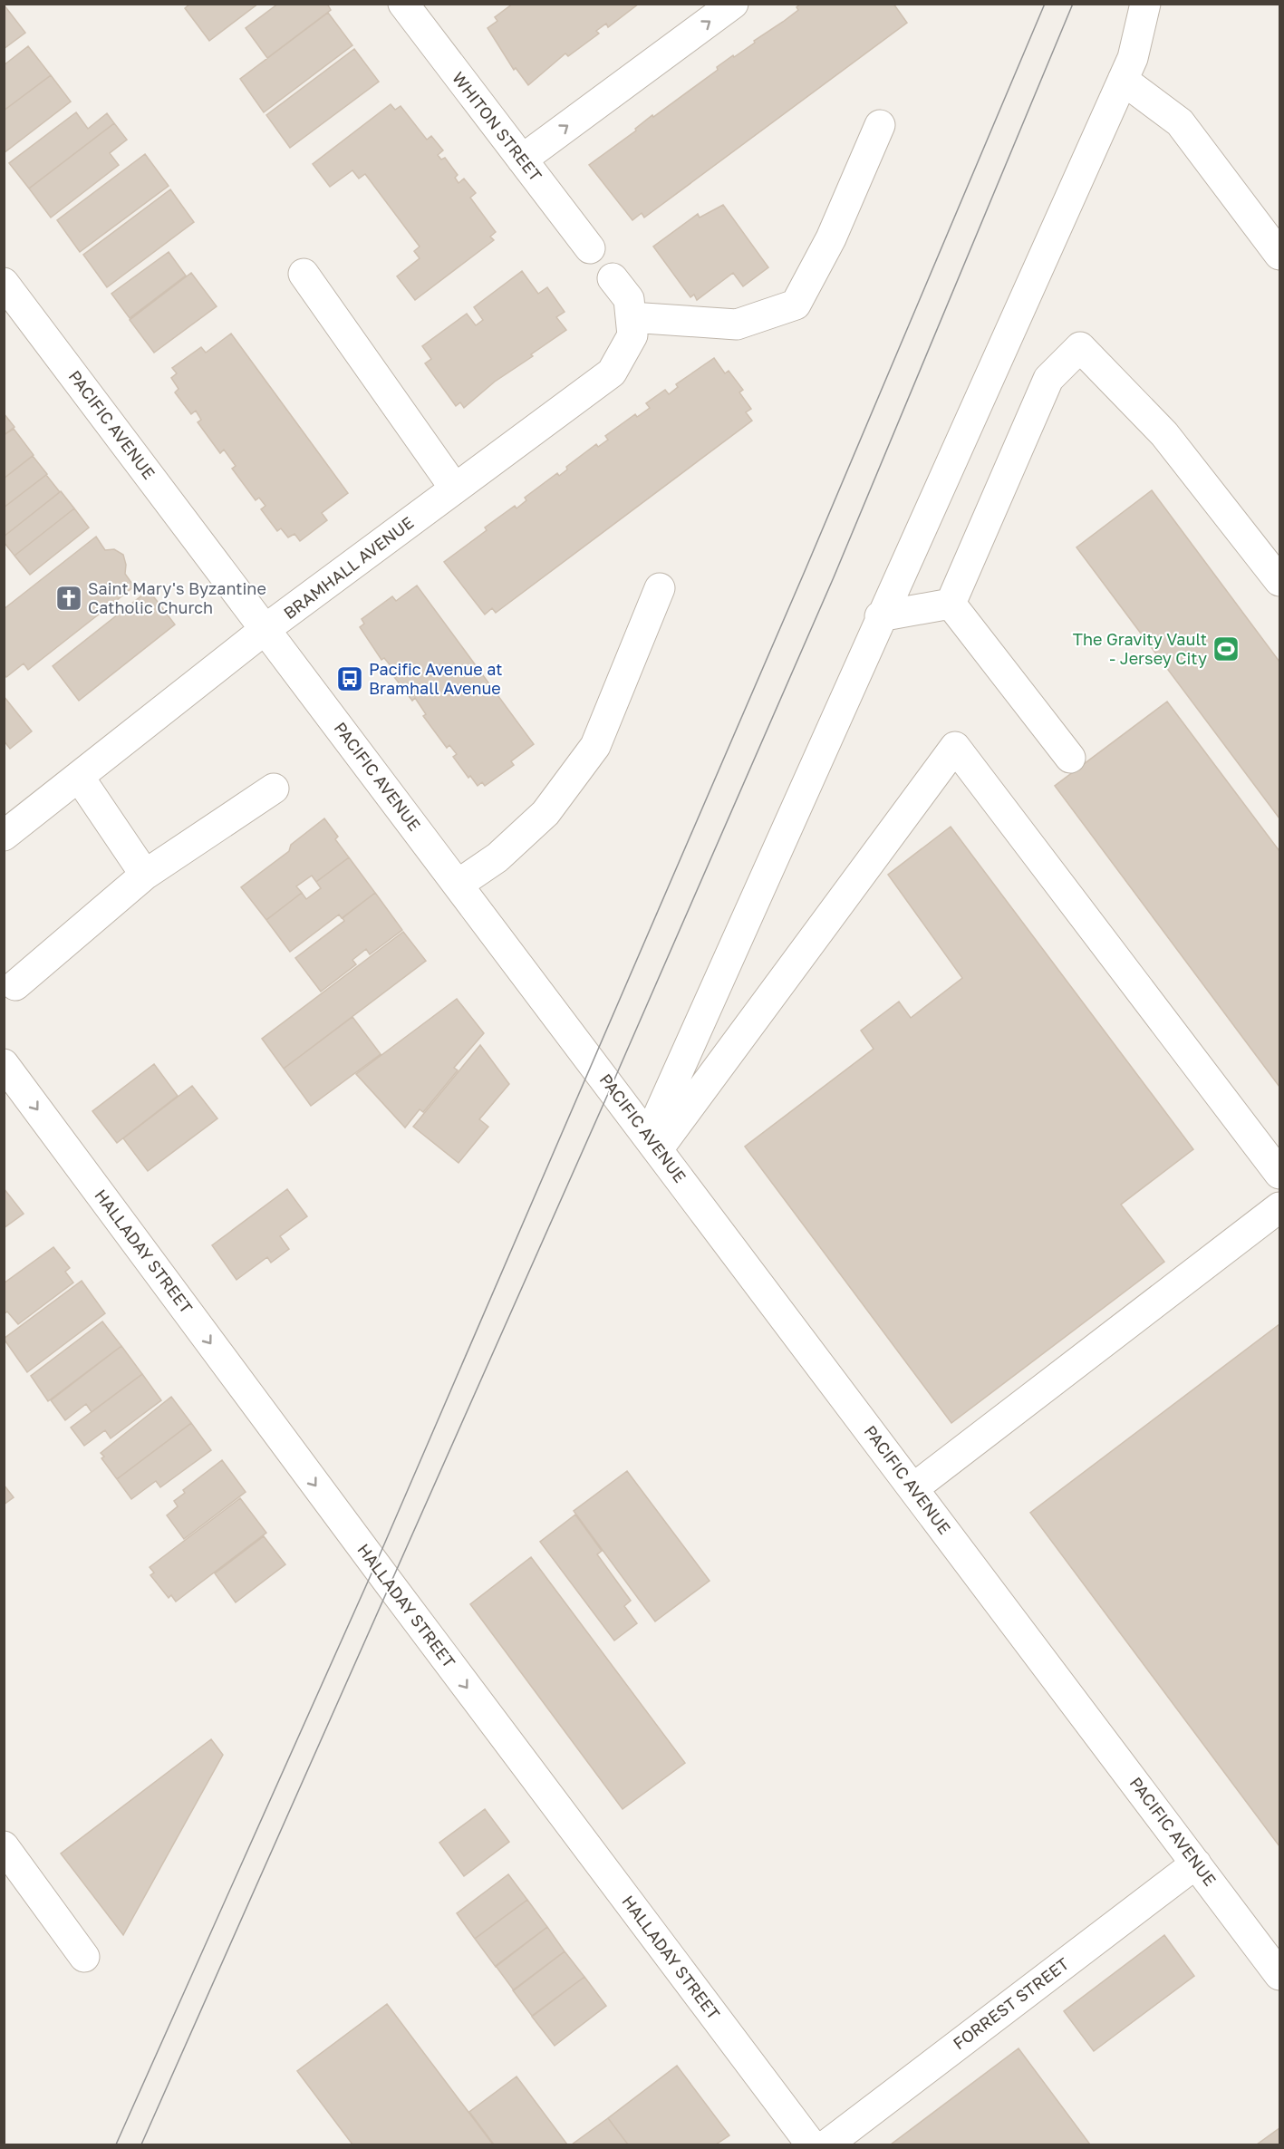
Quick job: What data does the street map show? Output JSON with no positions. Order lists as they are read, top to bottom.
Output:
{
  "streets": {
    "street": [
      "WHITON STREET",
      "PACIFIC AVENUE",
      "BRAMHALL AVENUE",
      "HALLADAY STREET",
      "FORREST STREET"
    ]
  },
  "crossings": [
    ["PACIFIC AVENUE", "BRAMHALL AVENUE"],
    ["PACIFIC AVENUE", "FORREST STREET"]
  ],
  "one_way": ["HALLADAY STREET"],
  "places": {
    "church": ["Saint Mary's Byzantine Catholic Church"],
    "sports": ["The Gravity Vault - Jersey City"],
    "bus stop": ["Pacific Avenue at Bramhall Avenue"]
  }
}
